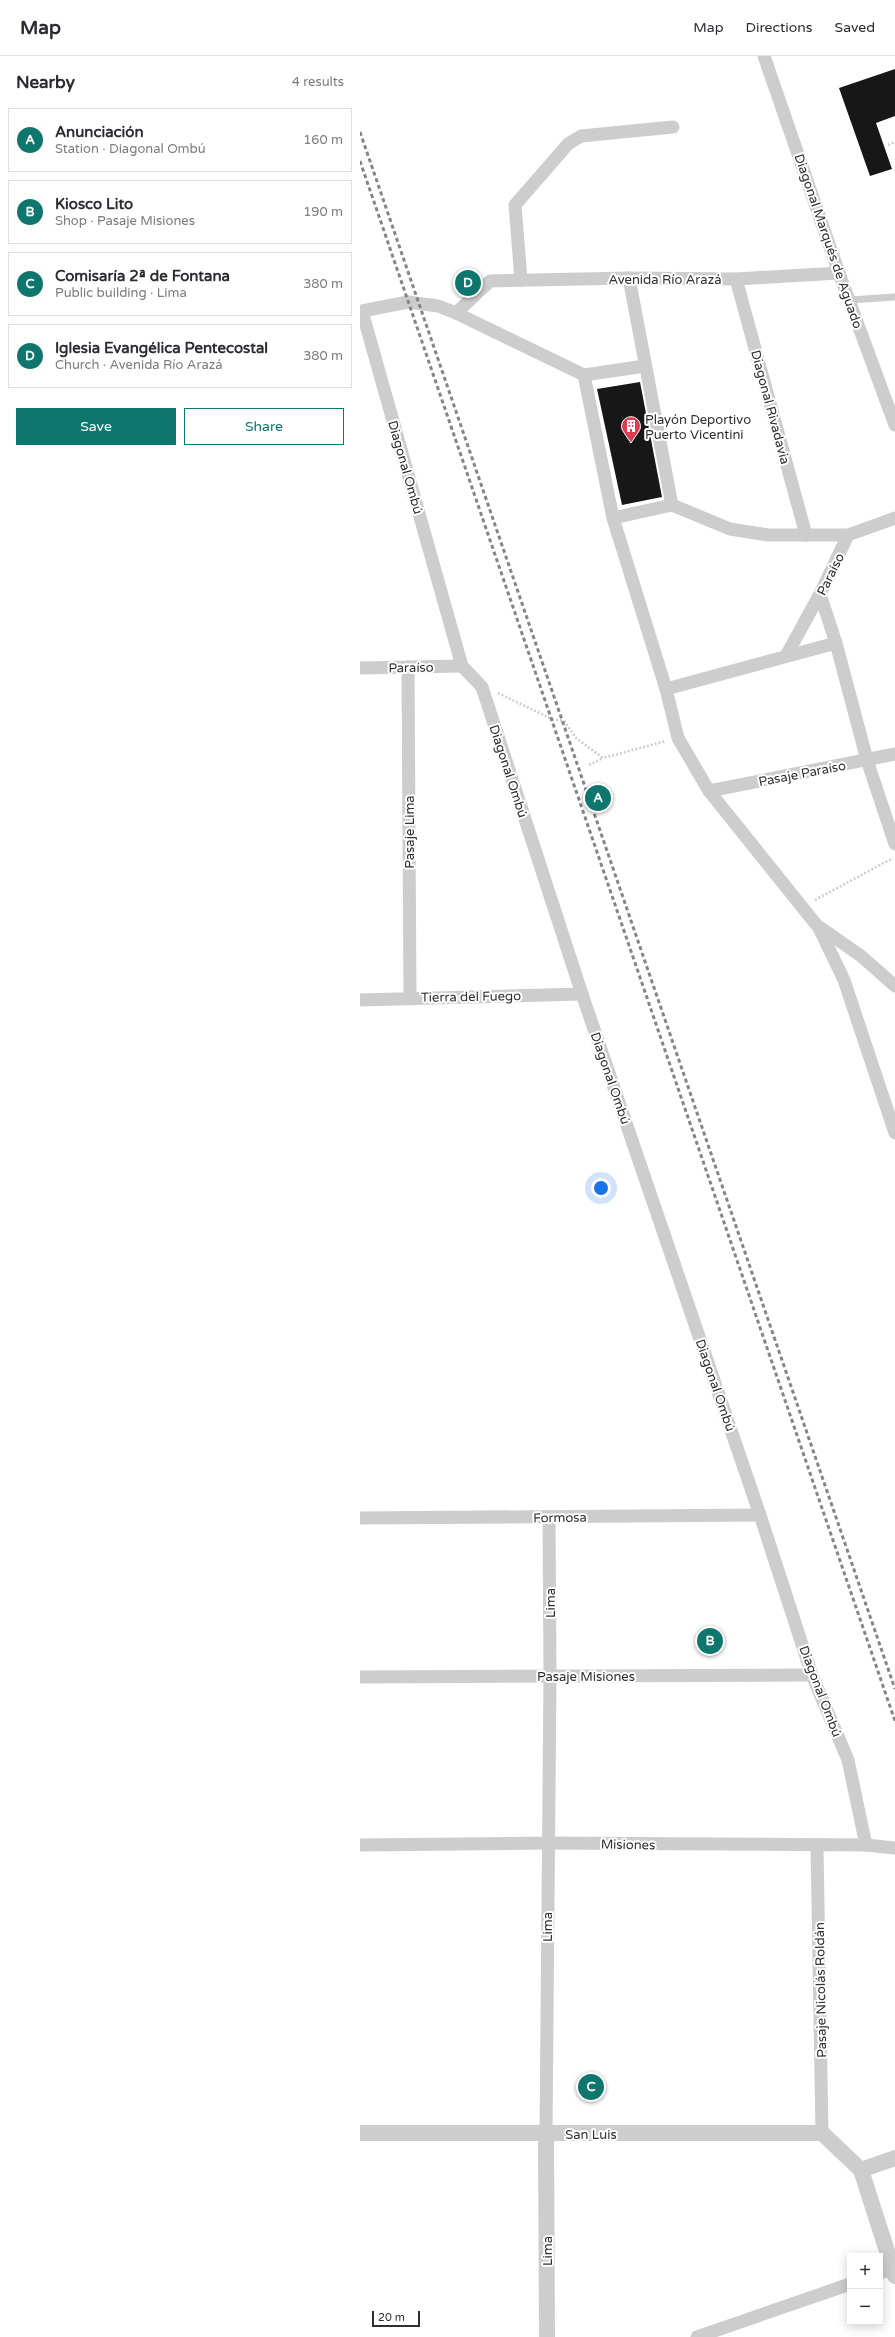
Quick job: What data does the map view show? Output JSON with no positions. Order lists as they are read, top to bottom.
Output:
{
  "streets": {
    "street": [
      "Diagonal Marqués de Aguado",
      "Avenida Río Arazá",
      "Diagonal Rivadavia",
      "Diagonal Ombú",
      "Paraíso",
      "Pasaje Paraíso",
      "Pasaje Lima",
      "Tierra del Fuego",
      "Formosa",
      "Lima",
      "Pasaje Misiones",
      "Misiones",
      "Pasaje Nicolás Roldán",
      "San Luis"
    ]
  },
  "crossings": [
    ["Diagonal Marqués de Aguado", "Avenida Río Arazá"],
    ["Avenida Río Arazá", "Diagonal Rivadavia"],
    ["Avenida Río Arazá", "Diagonal Ombú"],
    ["Diagonal Ombú", "Paraíso"],
    ["Diagonal Ombú", "Tierra del Fuego"],
    ["Diagonal Ombú", "Formosa"],
    ["Diagonal Ombú", "Pasaje Misiones"],
    ["Diagonal Ombú", "Misiones"],
    ["Paraíso", "Pasaje Lima"],
    ["Pasaje Lima", "Tierra del Fuego"],
    ["Formosa", "Lima"],
    ["Lima", "Pasaje Misiones"],
    ["Lima", "Misiones"],
    ["Lima", "San Luis"],
    ["Misiones", "Pasaje Nicolás Roldán"],
    ["Pasaje Nicolás Roldán", "San Luis"]
  ],
  "places": {
    "building": ["Playón Deportivo Puerto Vicentini"]
  },
  "scale_bar": "20 m",
  "page": {
    "header": "Map",
    "nav": ["Map", "Directions", "Saved"],
    "heading": ["Nearby", "4 results"],
    "list": [
      {
        "mark": "A",
        "name": "Anunciación",
        "note": "Station · Diagonal Ombú",
        "value": "160 m"
      },
      {
        "mark": "B",
        "name": "Kiosco Lito",
        "note": "Shop · Pasaje Misiones",
        "value": "190 m"
      },
      {
        "mark": "C",
        "name": "Comisaría 2ª de Fontana",
        "note": "Public building · Lima",
        "value": "380 m"
      },
      {
        "mark": "D",
        "name": "Iglesia Evangélica Pentecostal",
        "note": "Church · Avenida Río Arazá",
        "value": "380 m"
      }
    ],
    "pins": [
      "D",
      "A",
      "B",
      "C"
    ],
    "buttons": ["Save", "Share"],
    "map_buttons": ["+", "−"],
    "scale": "20 m"
  }
}
